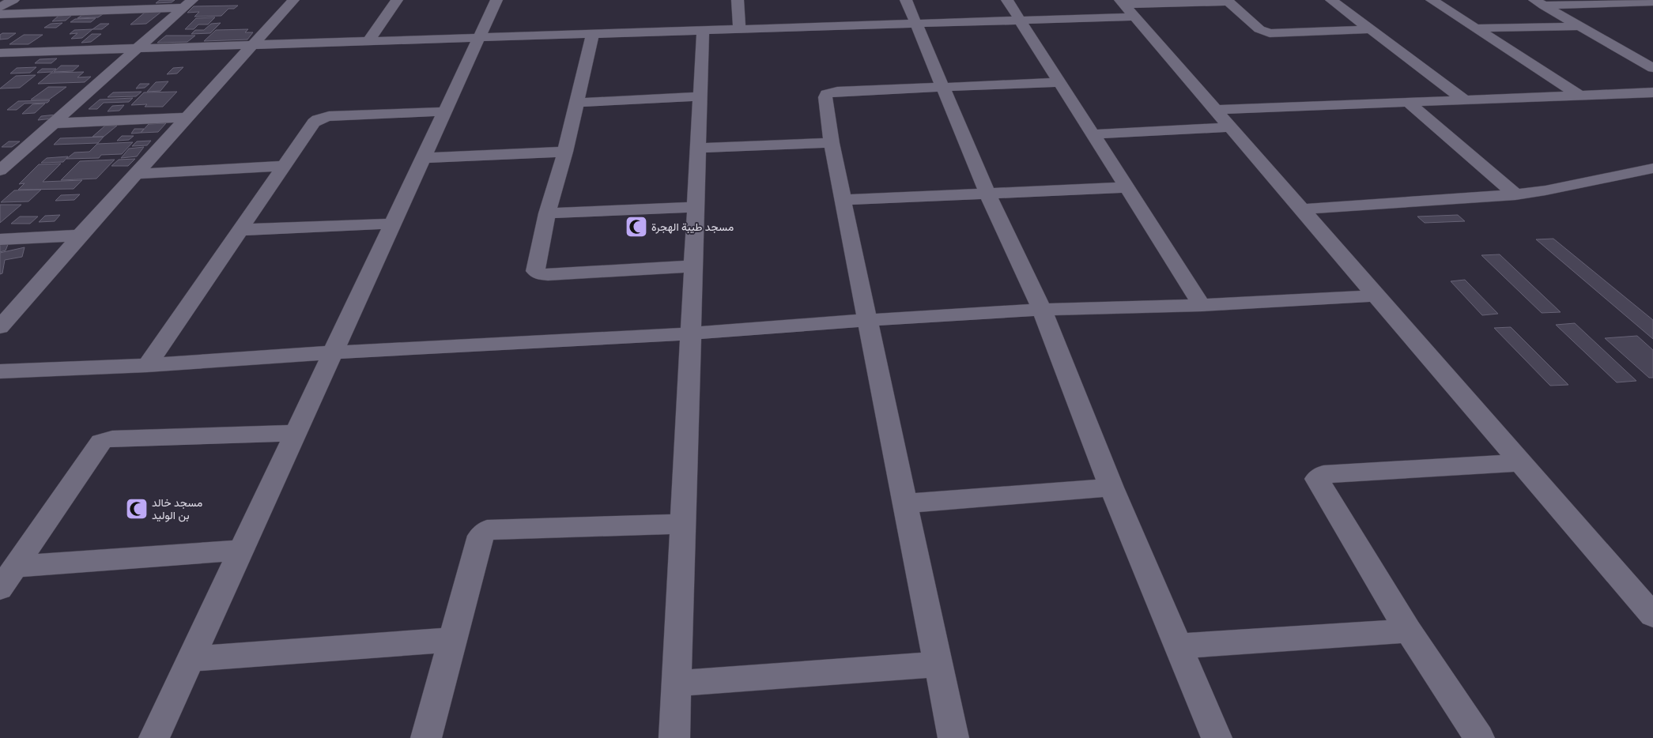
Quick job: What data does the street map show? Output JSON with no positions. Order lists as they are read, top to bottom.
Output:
{
  "places": {
    "mosque": ["مسجد طيبة الهجرة", "مسجد خالد بن الوليد"]
  }
}
